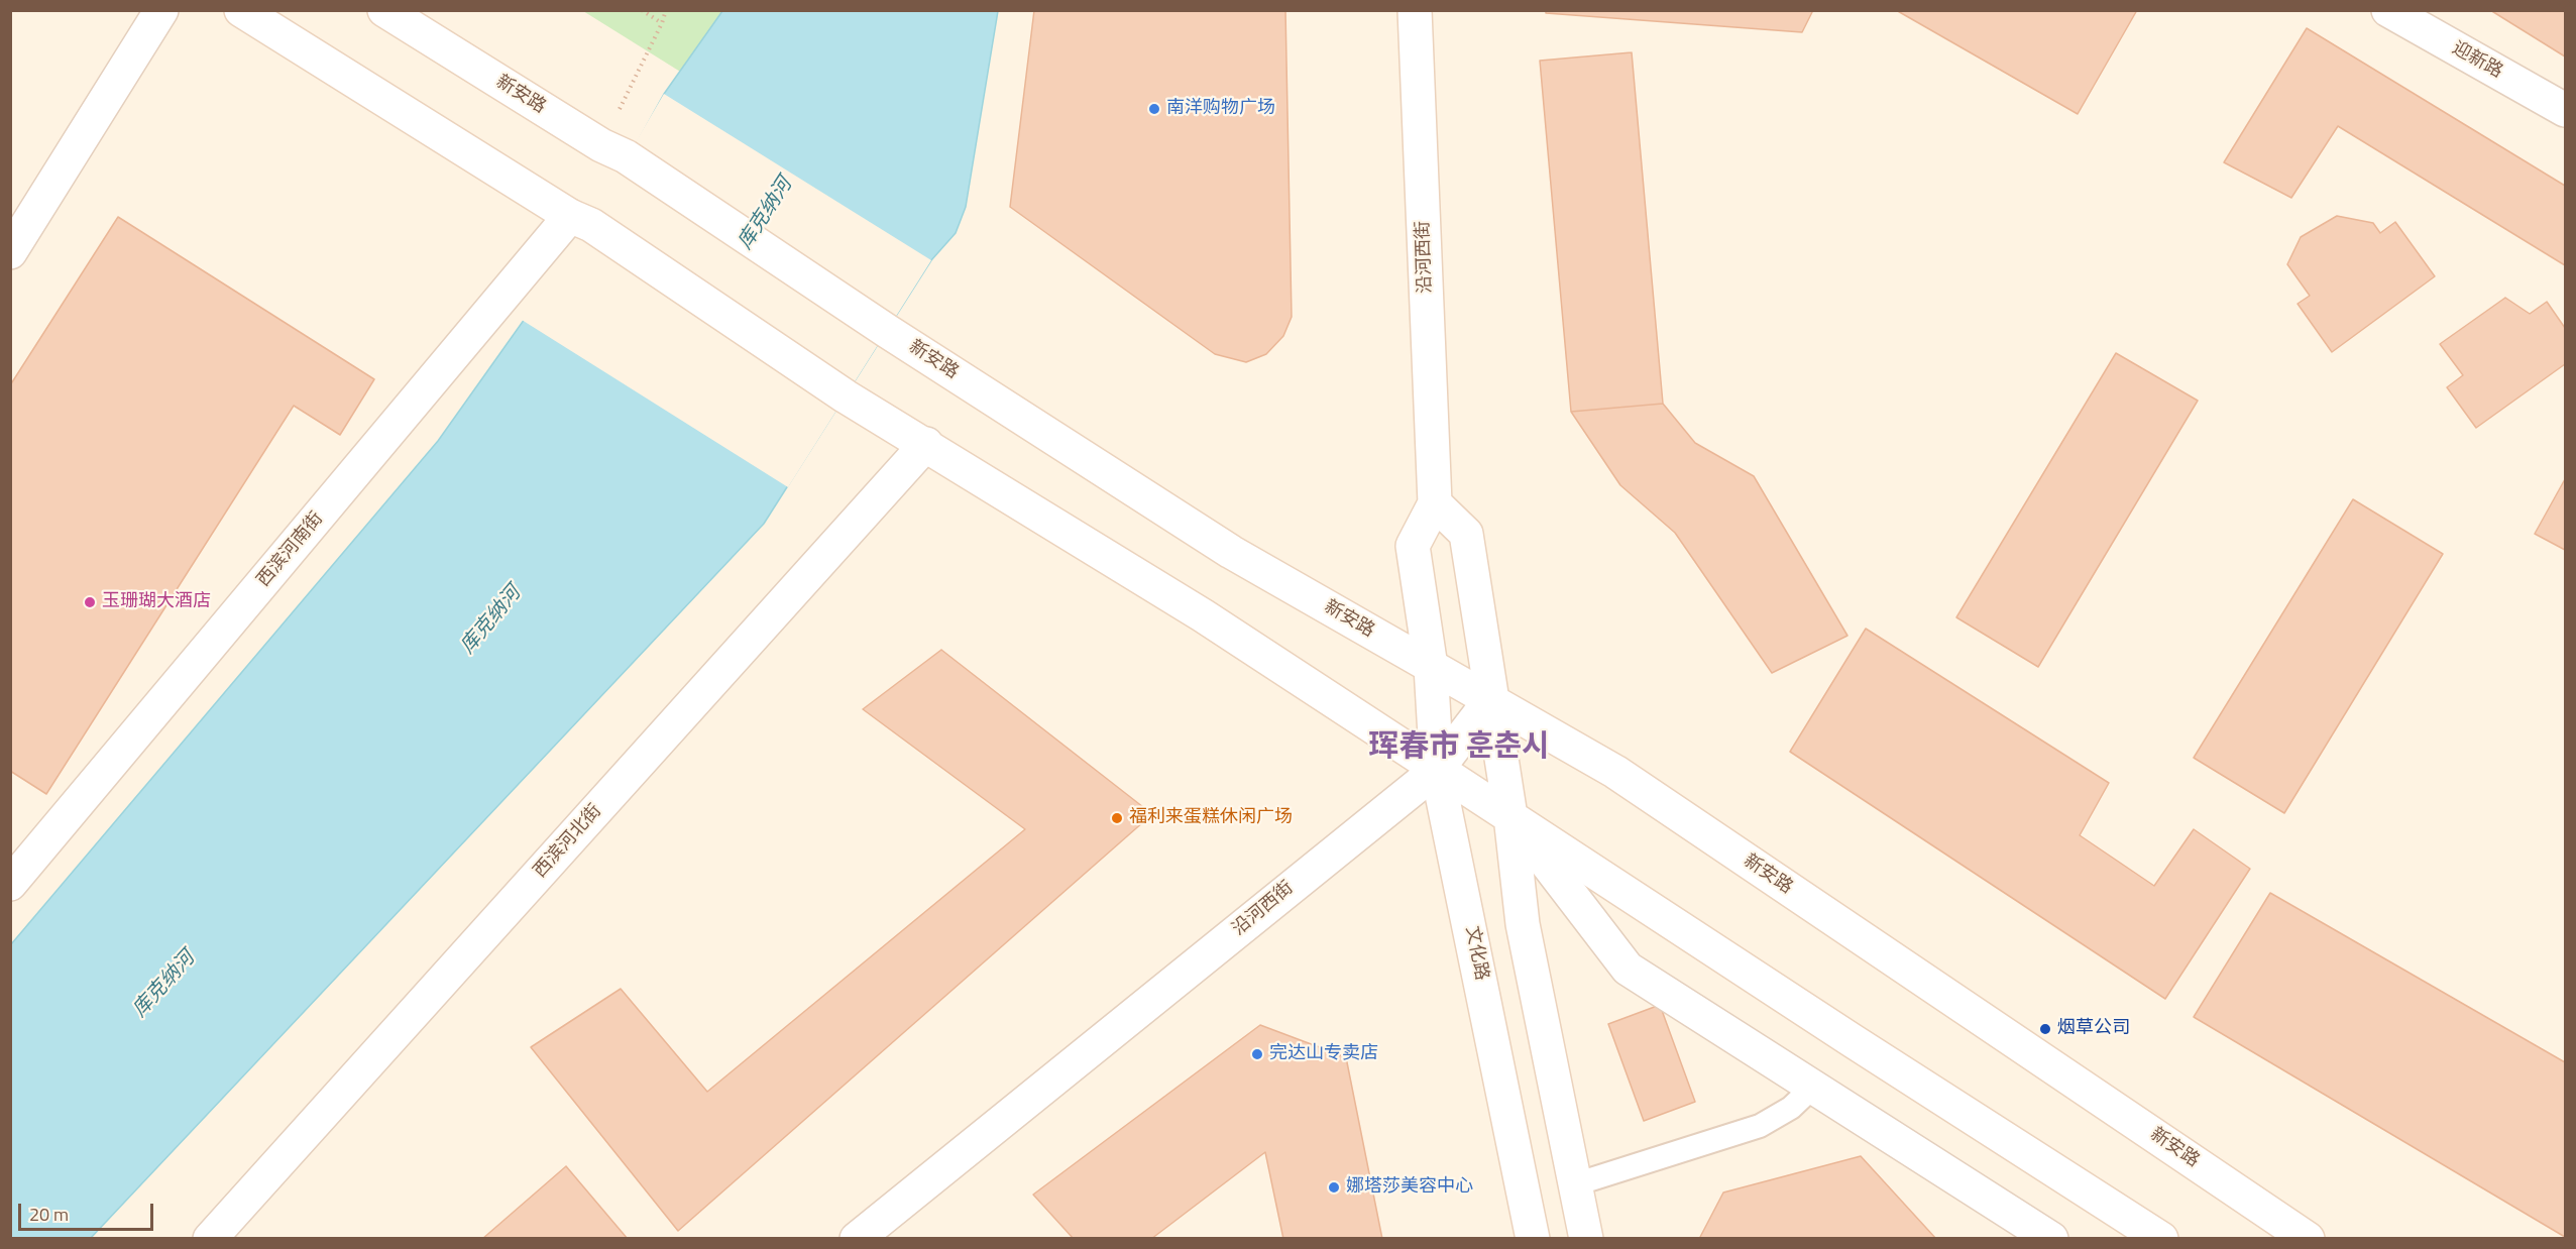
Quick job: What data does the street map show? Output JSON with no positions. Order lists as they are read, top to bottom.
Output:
{
  "streets": {
    "main road": [
      "迎新路",
      "新安路",
      "沿河西街",
      "西滨河南街",
      "西滨河北街",
      "文化路"
    ]
  },
  "crossings": [
    ["新安路", "沿河西街"],
    ["新安路", "文化路"],
    ["沿河西街", "文化路"]
  ],
  "districts": ["珲春市 훈춘시"],
  "water": ["库克纳河"],
  "places": [
    "南洋购物广场",
    "玉珊瑚大酒店",
    "福利来蛋糕休闲广场",
    "烟草公司",
    "完达山专卖店",
    "娜塔莎美容中心"
  ],
  "scale_bar": "20 m"
}
